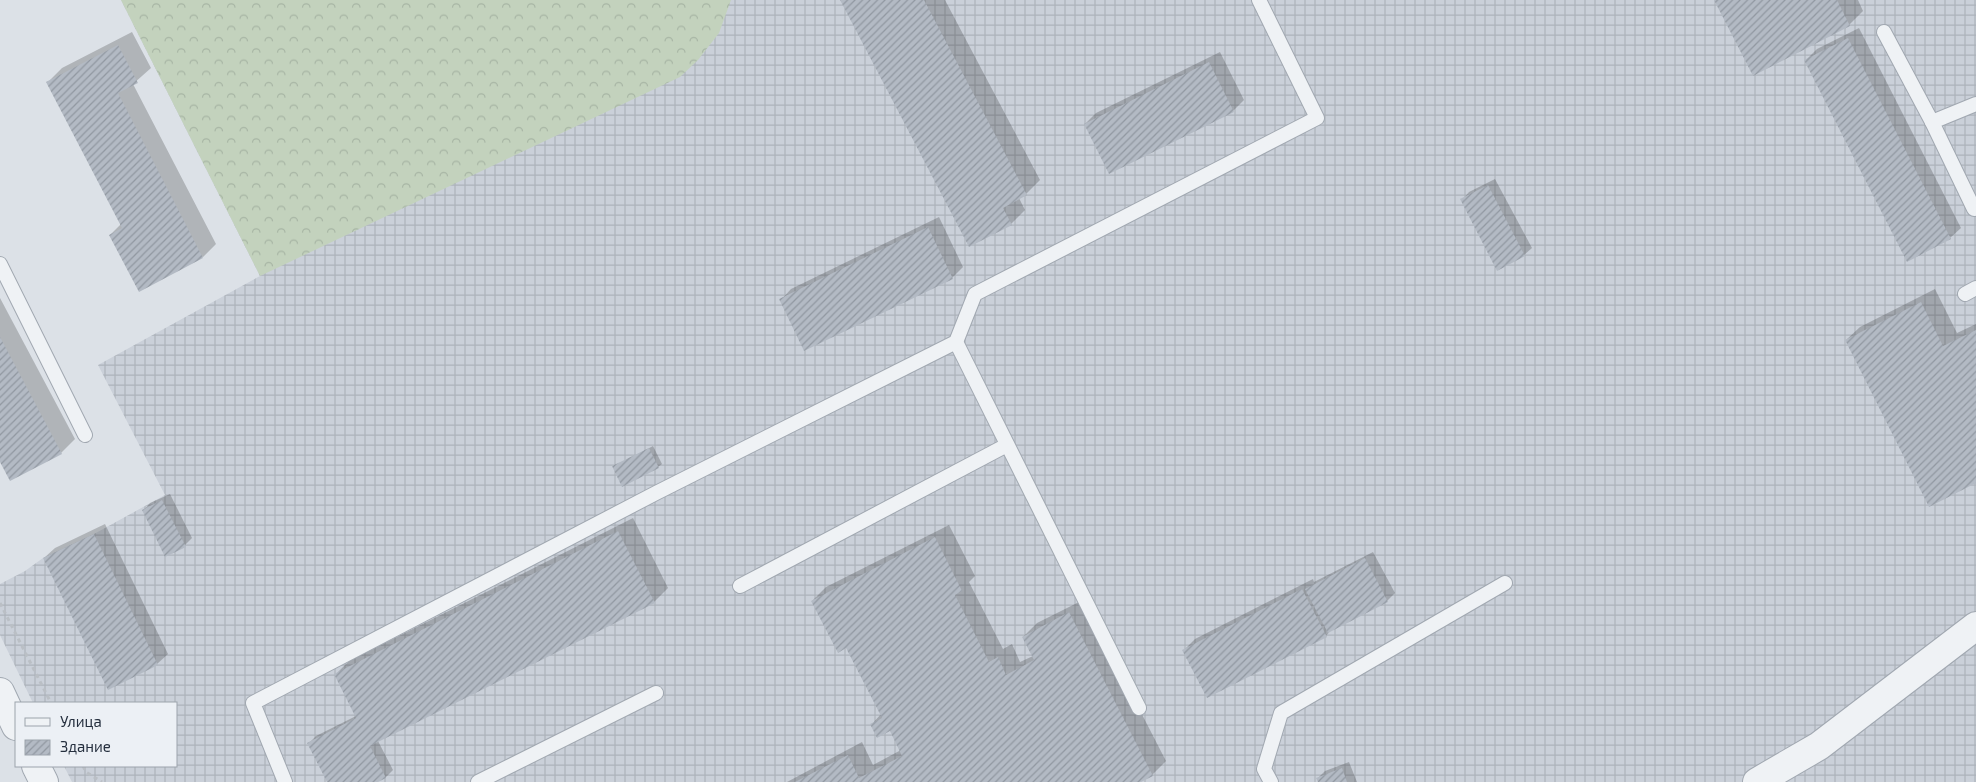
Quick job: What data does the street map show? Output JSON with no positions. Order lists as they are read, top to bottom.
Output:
{
  "legend": ["Улица", "Здание"]
}
